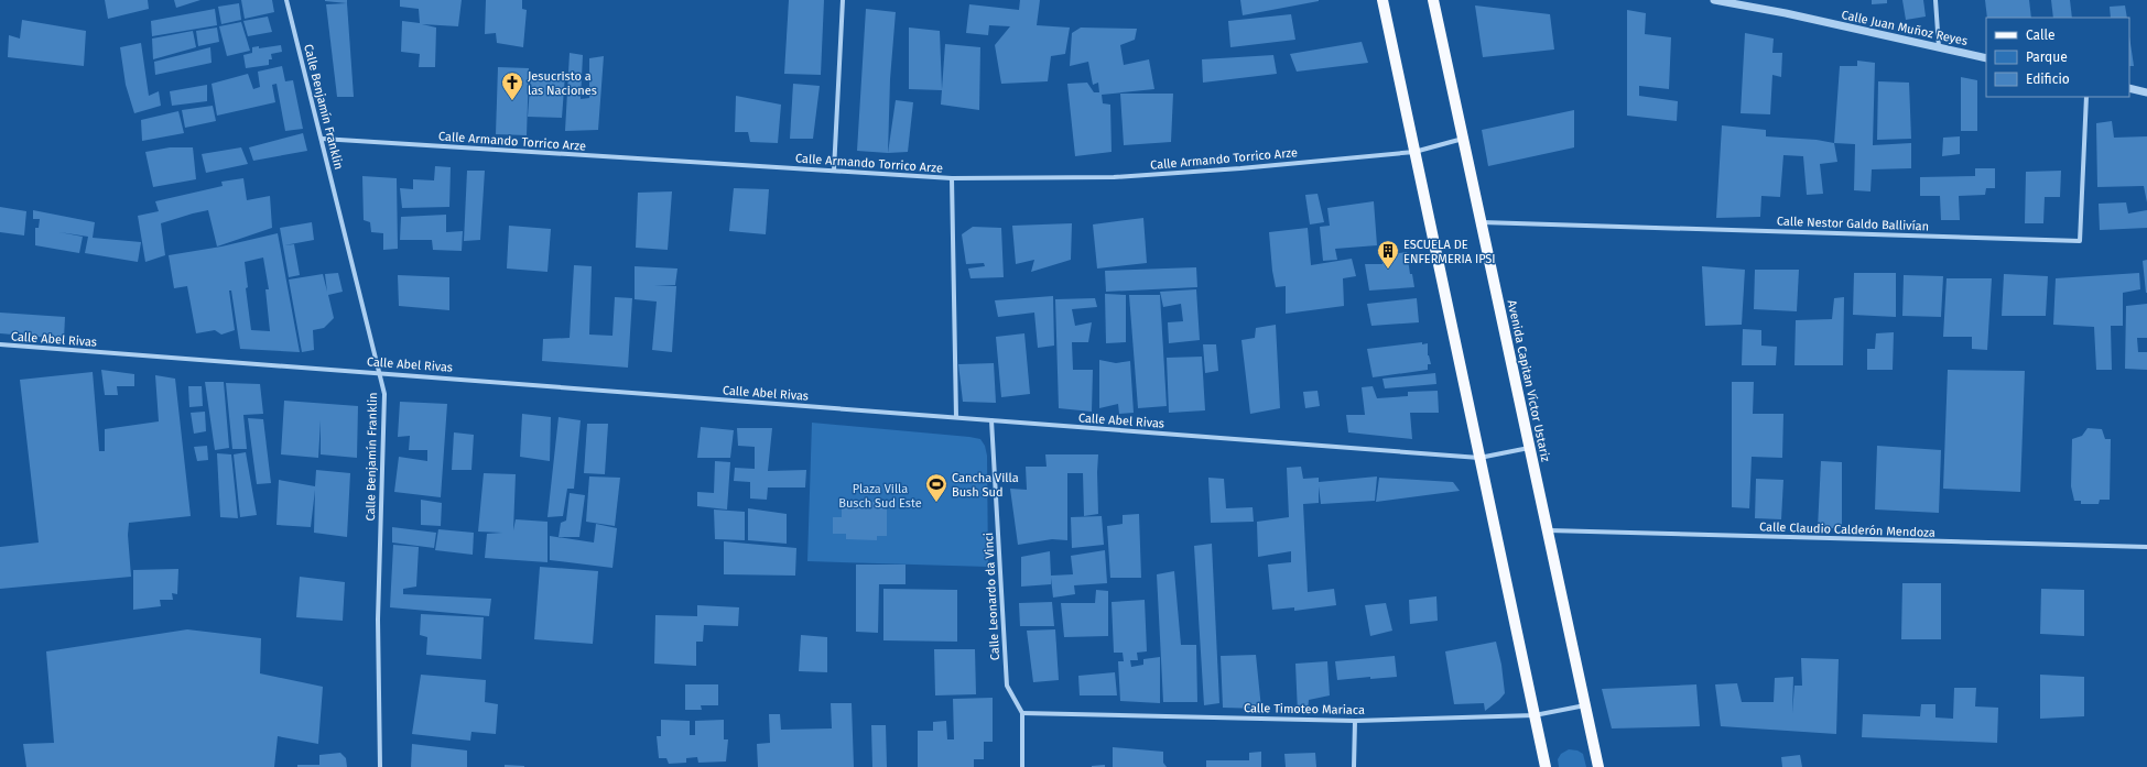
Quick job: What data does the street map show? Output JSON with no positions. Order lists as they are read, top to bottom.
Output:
{
  "streets": {
    "main road": ["Avenida Capitan Víctor Ustariz"],
    "street": [
      "Calle Juan Muñoz Reyes",
      "Calle Benjamín Franklin",
      "Calle Armando Torrico Arze",
      "Calle Nestor Galdo Ballivían",
      "Calle Abel Rivas",
      "Calle Claudio Calderón Mendoza",
      "Calle Leonardo da Vinci",
      "Calle Timoteo Mariaca"
    ]
  },
  "crossings": [
    ["Calle Benjamín Franklin", "Calle Armando Torrico Arze"],
    ["Calle Benjamín Franklin", "Calle Abel Rivas"],
    ["Calle Armando Torrico Arze", "Avenida Capitan Víctor Ustariz"],
    ["Calle Nestor Galdo Ballivían", "Avenida Capitan Víctor Ustariz"],
    ["Calle Abel Rivas", "Avenida Capitan Víctor Ustariz"],
    ["Calle Abel Rivas", "Calle Leonardo da Vinci"],
    ["Avenida Capitan Víctor Ustariz", "Calle Claudio Calderón Mendoza"],
    ["Avenida Capitan Víctor Ustariz", "Calle Timoteo Mariaca"],
    ["Calle Leonardo da Vinci", "Calle Timoteo Mariaca"]
  ],
  "parks": ["Plaza Villa Busch Sud Este"],
  "places": {
    "church": ["Jesucristo a las Naciones"],
    "building": ["ESCUELA DE ENFERMERIA IPSI"],
    "sports": ["Cancha Villa Bush Sud"]
  },
  "legend": ["Calle", "Parque", "Edificio"]
}
